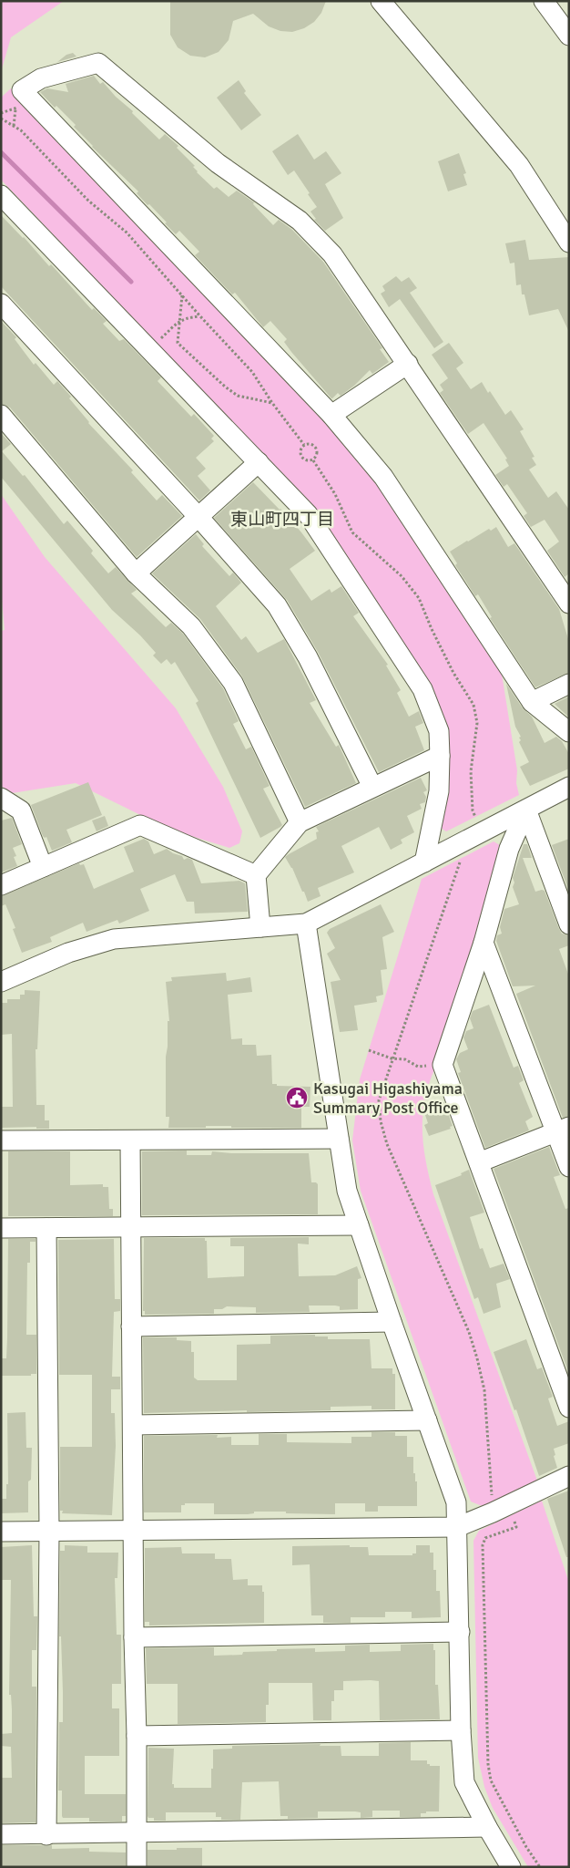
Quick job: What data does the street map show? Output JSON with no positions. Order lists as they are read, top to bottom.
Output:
{
  "districts": ["東山町四丁目"],
  "places": {
    "public building": ["Kasugai Higashiyama Summary Post Office"]
  }
}
